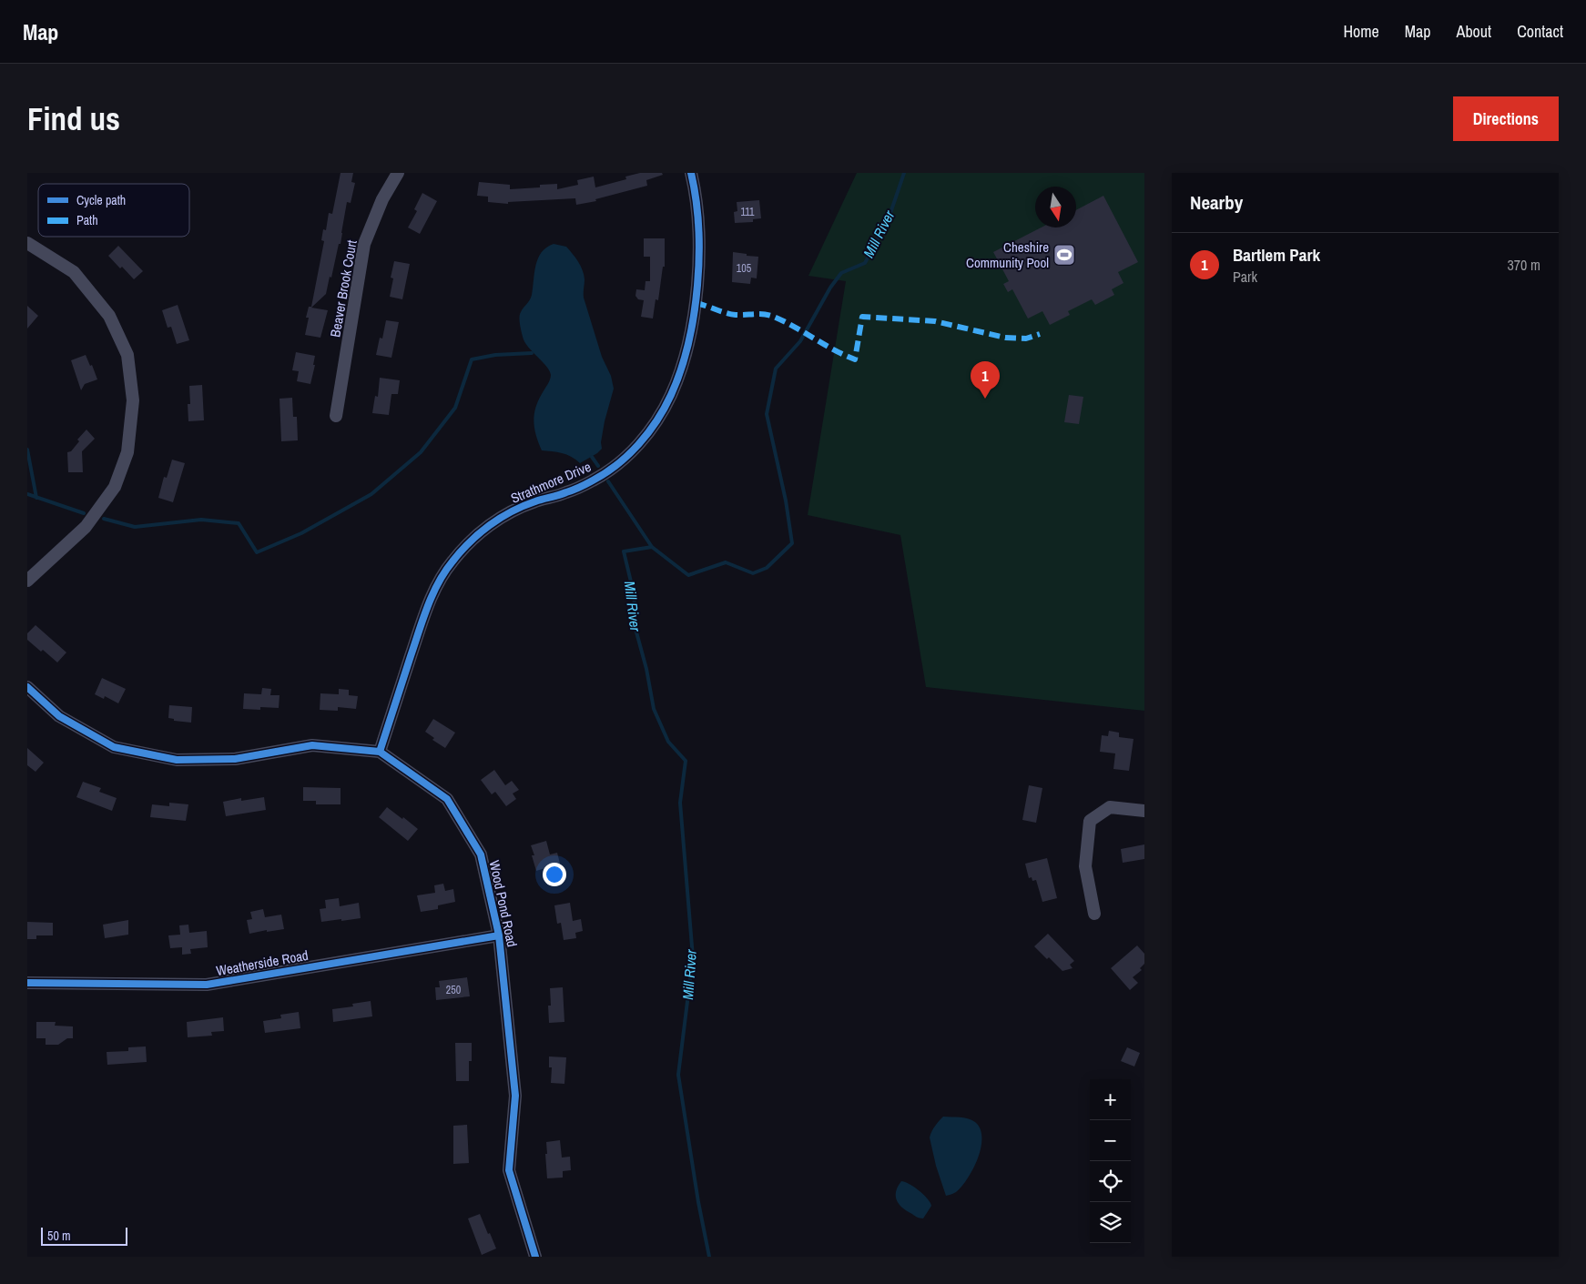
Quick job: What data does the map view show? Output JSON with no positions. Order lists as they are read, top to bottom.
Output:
{
  "streets": {
    "street": [
      "Beaver Brook Court",
      "Strathmore Drive",
      "Wood Pond Road",
      "Weatherside Road"
    ]
  },
  "crossings": [
    ["Strathmore Drive", "Wood Pond Road"],
    ["Wood Pond Road", "Weatherside Road"]
  ],
  "water": ["Mill River"],
  "places": {
    "sports": ["Cheshire Community Pool"]
  },
  "house_numbers": ["111", "105", "250"],
  "legend": ["Cycle path", "Path"],
  "scale_bar": "50 m",
  "north": "bottom",
  "page": {
    "header": "Map",
    "nav": [
      "Home",
      "Map",
      "About",
      "Contact"
    ],
    "buttons": "Directions",
    "title": "Find us",
    "heading": "Nearby",
    "list": [
      {
        "mark": "1",
        "name": "Bartlem Park",
        "note": "Park",
        "value": "370 m"
      }
    ],
    "pins": "1",
    "map_buttons": ["+", "−"],
    "scale": "50 m"
  }
}
